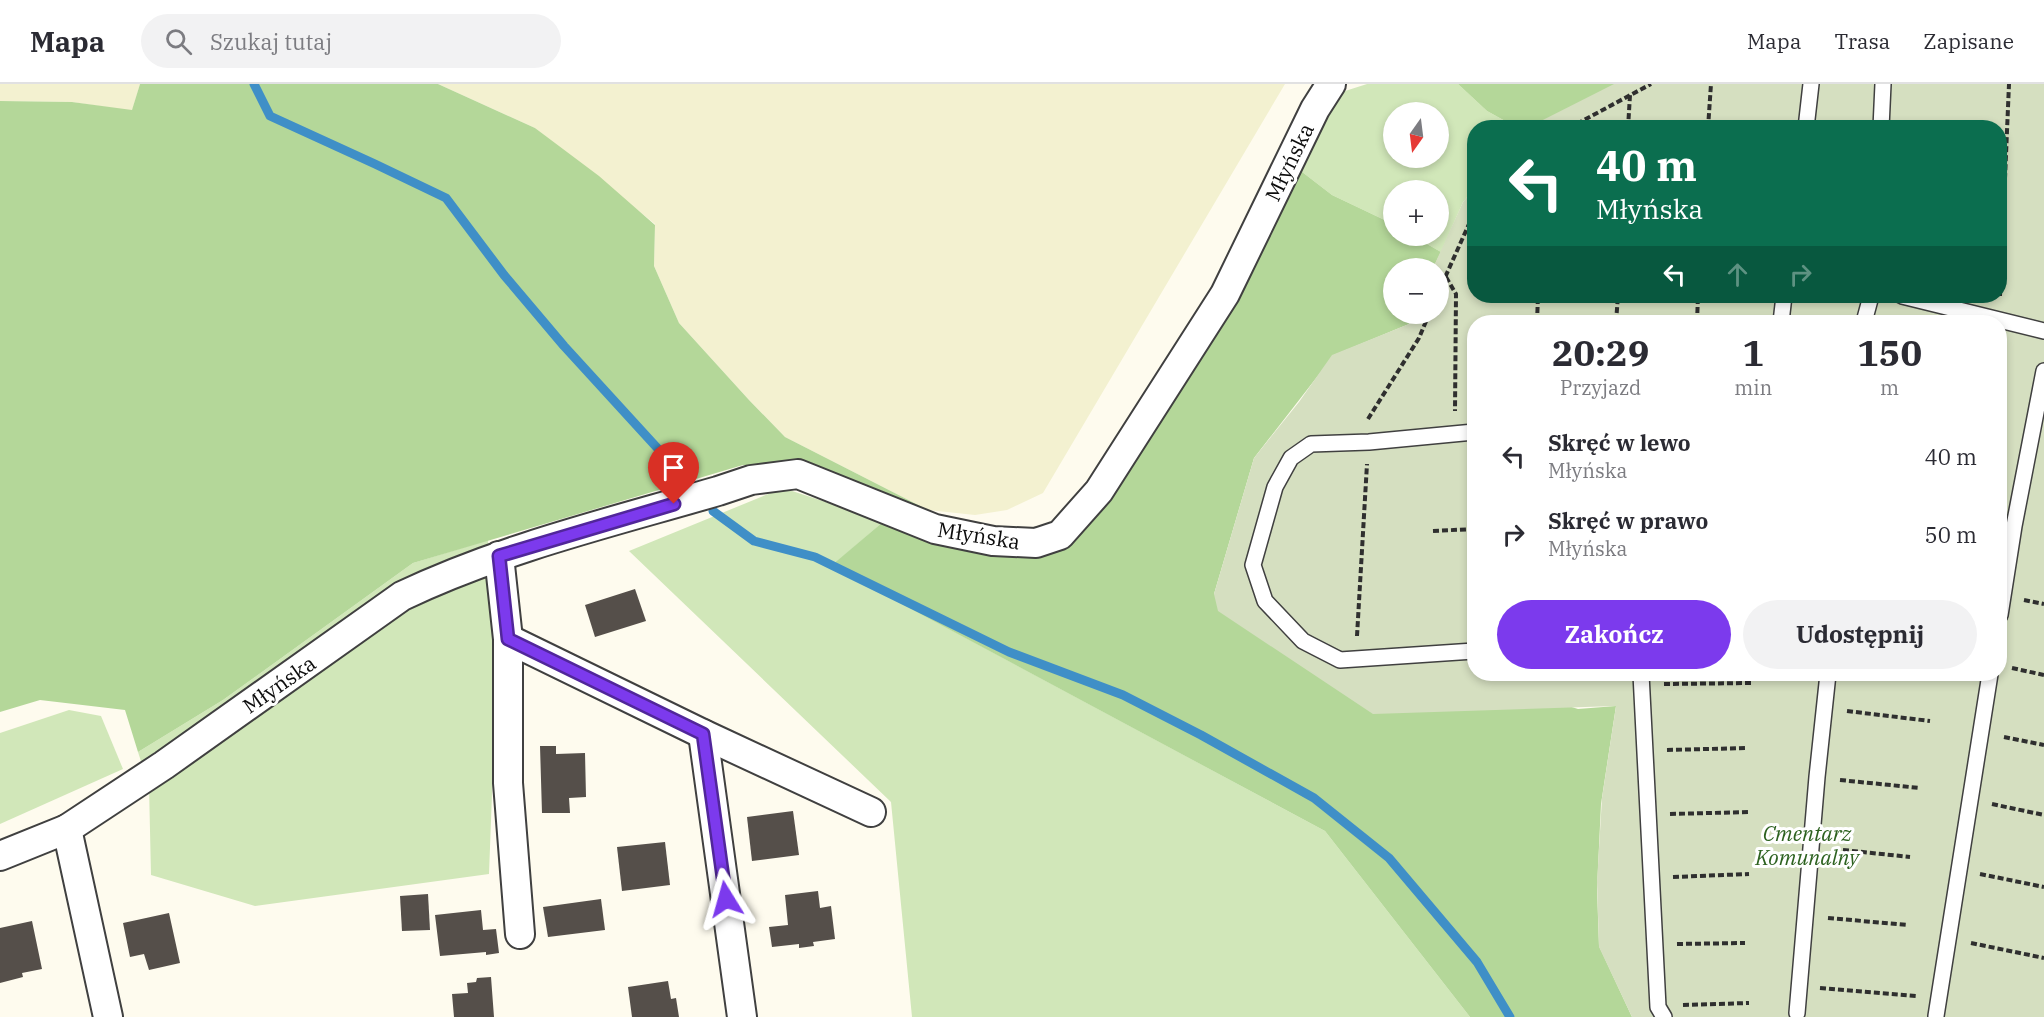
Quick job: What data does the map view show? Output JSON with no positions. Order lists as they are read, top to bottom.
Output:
{
  "streets": {
    "street": ["Młyńska"]
  },
  "parks": ["Cmentarz Komunalny"],
  "north": "bottom",
  "page": {
    "header": "Mapa",
    "search": "Szukaj tutaj",
    "nav": ["Mapa", "Trasa", "Zapisane"],
    "map_buttons": ["+", "−"],
    "turn": ["40 m", "Młyńska"],
    "eta": [
      "20:29",
      "Przyjazd",
      "1",
      "min",
      "150",
      "m"
    ],
    "list": [
      {
        "name": "Skręć w lewo",
        "note": "Młyńska",
        "value": "40 m"
      },
      {
        "name": "Skręć w prawo",
        "note": "Młyńska",
        "value": "50 m"
      }
    ],
    "buttons": ["Zakończ", "Udostępnij"]
  }
}
